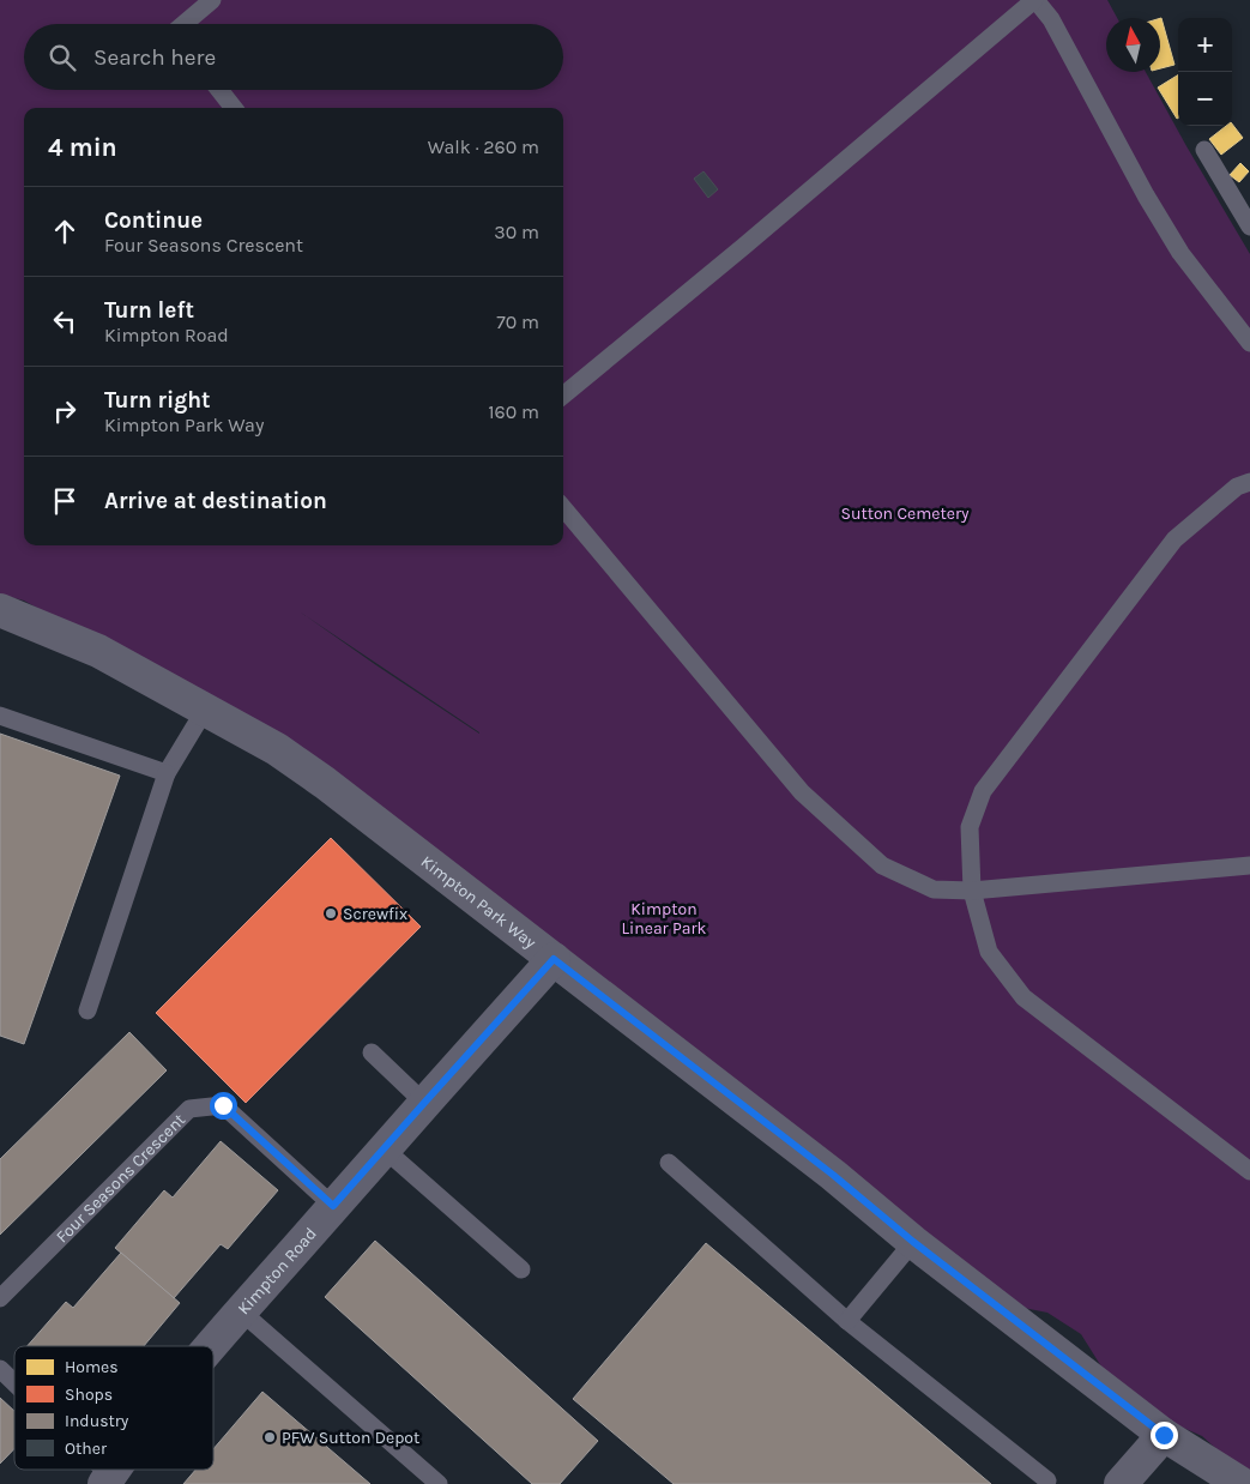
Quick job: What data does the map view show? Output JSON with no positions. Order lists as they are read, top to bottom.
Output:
{
  "streets": {
    "street": ["Kimpton Park Way", "Kimpton Road"],
    "lane": ["Four Seasons Crescent"]
  },
  "crossings": [
    ["Kimpton Park Way", "Kimpton Road"],
    ["Four Seasons Crescent", "Kimpton Road"]
  ],
  "parks": ["Sutton Cemetery", "Kimpton Linear Park"],
  "places": ["Screwfix", "PFW Sutton Depot"],
  "legend": [
    "Homes",
    "Shops",
    "Industry",
    "Other"
  ],
  "north": "top",
  "page": {
    "map_buttons": ["+", "−"],
    "search": "Search here",
    "heading": ["4 min", "Walk · 260 m"],
    "list": [
      ["Continue", "Four Seasons Crescent", "30 m"],
      ["Turn left", "Kimpton Road", "70 m"],
      ["Turn right", "Kimpton Park Way", "160 m"],
      "Arrive at destination"
    ]
  }
}
